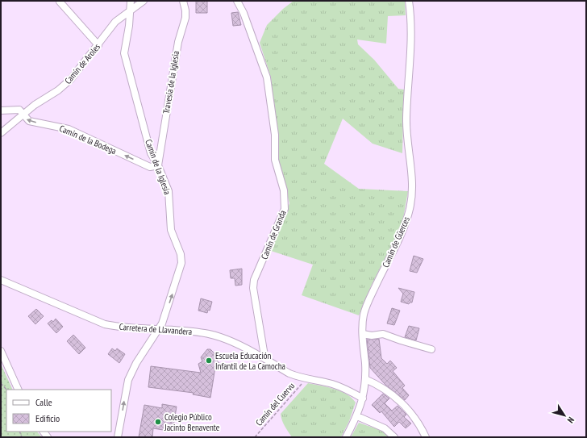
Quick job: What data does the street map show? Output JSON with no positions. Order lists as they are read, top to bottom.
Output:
{
  "streets": {
    "street": [
      "Camín de Aroles",
      "Travesía de la Iglesia",
      "Camín de la Bodega",
      "Camín de la Iglesia",
      "Camín de Granda",
      "Camín de Güerces",
      "Carretera de Llavandera"
    ],
    "path": ["Camín del Cuervu"]
  },
  "crossings": [
    ["Camín de Aroles", "Camín de la Bodega"],
    ["Camín de Aroles", "Camín de la Iglesia"],
    ["Travesía de la Iglesia", "Camín de la Bodega"],
    ["Travesía de la Iglesia", "Camín de la Iglesia"],
    ["Camín de la Bodega", "Camín de la Iglesia"],
    ["Camín de la Iglesia", "Carretera de Llavandera"],
    ["Camín de Granda", "Carretera de Llavandera"],
    ["Camín de Güerces", "Carretera de Llavandera"],
    ["Carretera de Llavandera", "Camín del Cuervu"]
  ],
  "one_way": ["Camín de la Bodega", "Camín de la Iglesia"],
  "places": ["Escuela Educación Infantil de La Camocha", "Colegio Público Jacinto Benavente"],
  "legend": ["Calle", "Edificio"],
  "north": "bottom right"
}
